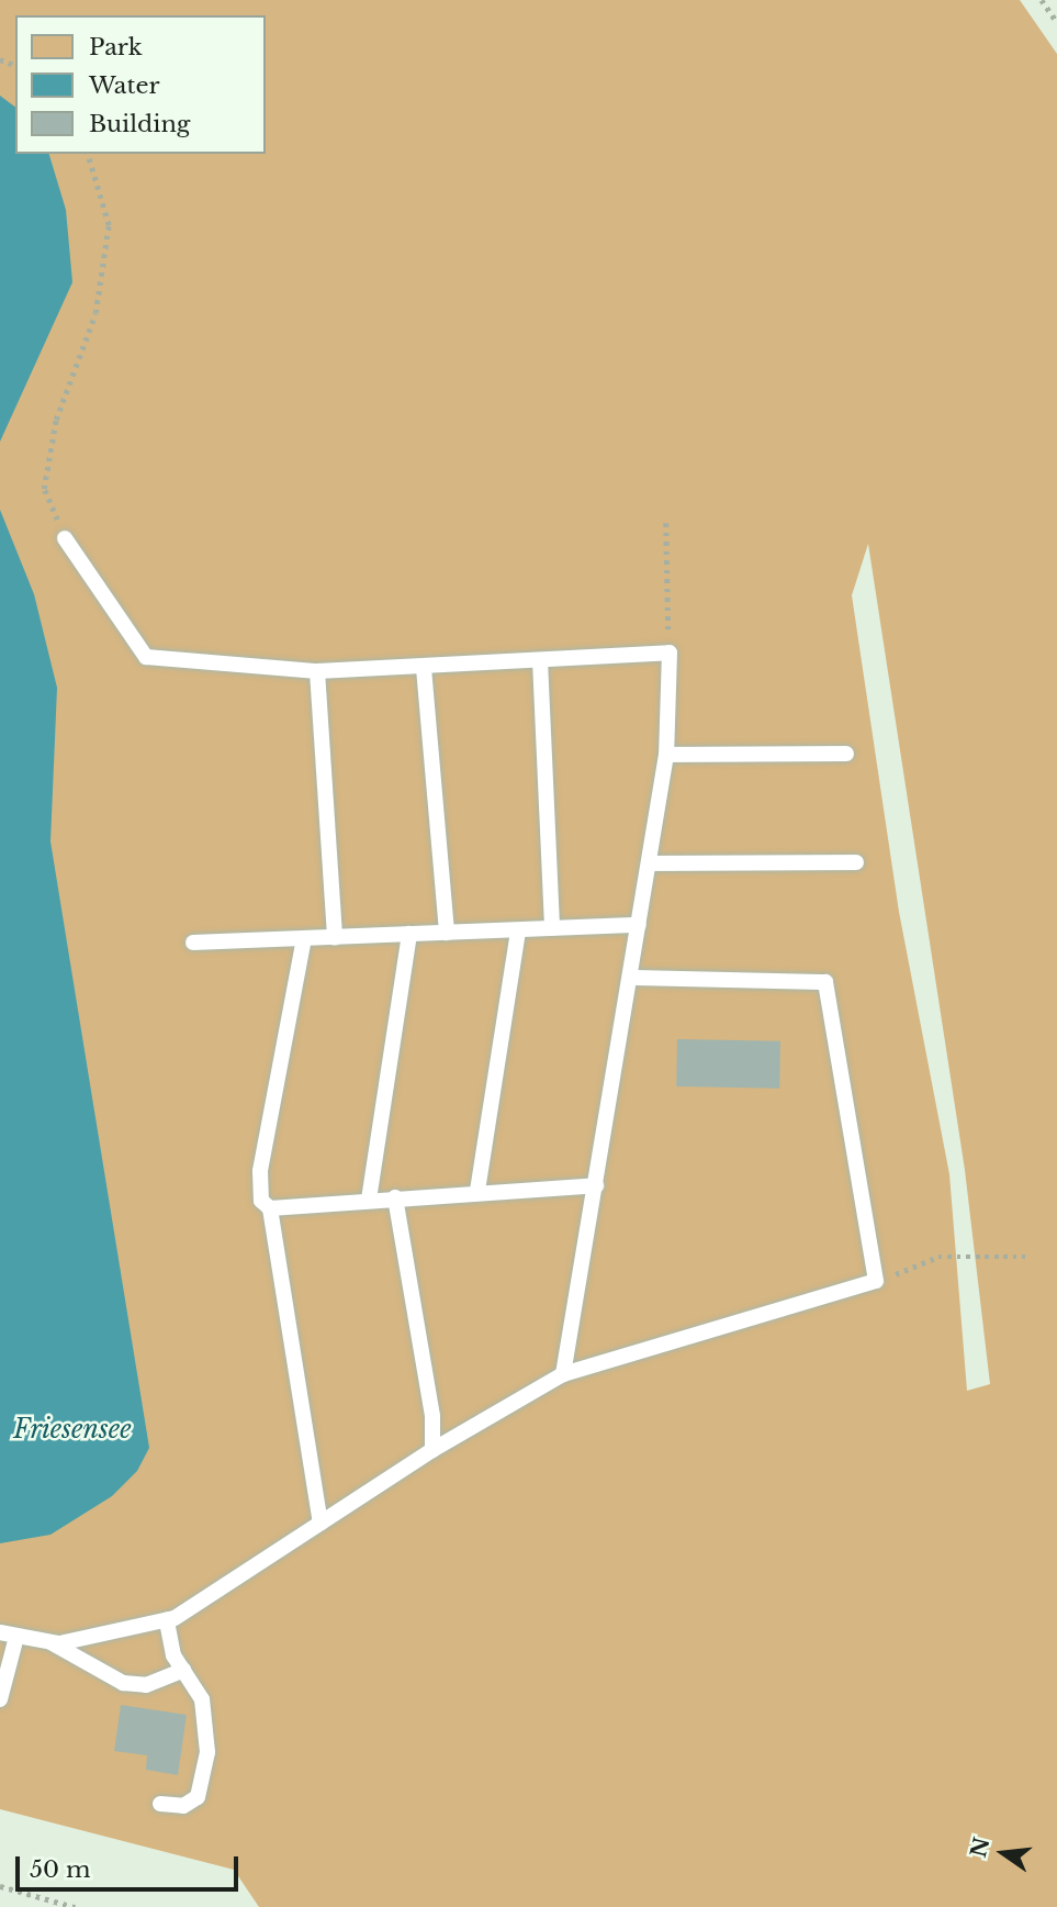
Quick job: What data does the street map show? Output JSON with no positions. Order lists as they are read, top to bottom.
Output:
{
  "water": ["Friesensee"],
  "legend": ["Park", "Water", "Building"],
  "scale_bar": "50 m",
  "north": "left"
}
